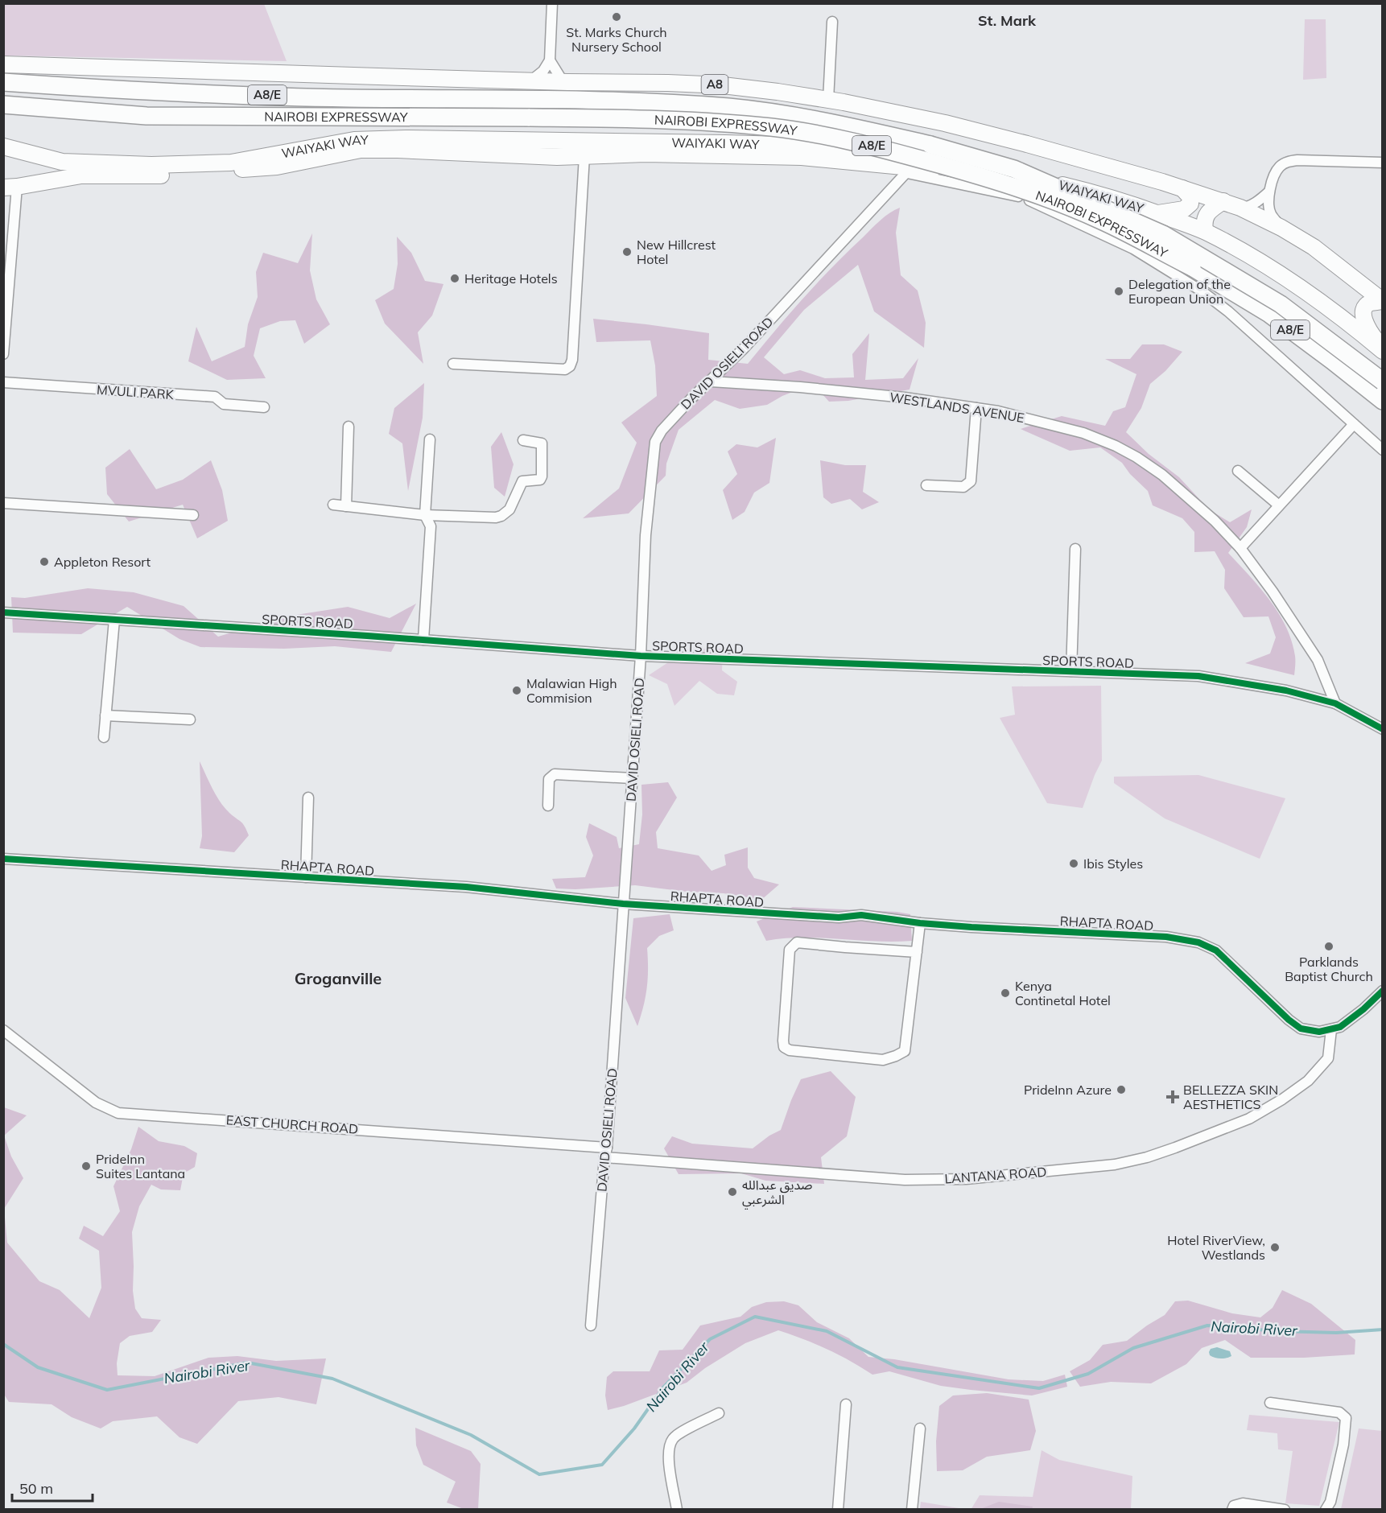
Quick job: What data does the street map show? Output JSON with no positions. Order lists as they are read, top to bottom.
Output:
{
  "streets": {
    "highway": [
      "A8",
      "A8/E",
      "NAIROBI EXPRESSWAY",
      "WAIYAKI WAY"
    ],
    "street": [
      "DAVID OSIELI ROAD",
      "MVULI PARK",
      "WESTLANDS AVENUE",
      "SPORTS ROAD",
      "RHAPTA ROAD",
      "EAST CHURCH ROAD",
      "LANTANA ROAD"
    ]
  },
  "crossings": [
    ["DAVID OSIELI ROAD", "WESTLANDS AVENUE"],
    ["DAVID OSIELI ROAD", "SPORTS ROAD"],
    ["DAVID OSIELI ROAD", "RHAPTA ROAD"],
    ["DAVID OSIELI ROAD", "EAST CHURCH ROAD"],
    ["DAVID OSIELI ROAD", "LANTANA ROAD"],
    ["WESTLANDS AVENUE", "SPORTS ROAD"],
    ["RHAPTA ROAD", "LANTANA ROAD"]
  ],
  "districts": ["St. Mark", "Groganville"],
  "water": ["Nairobi River"],
  "places": {
    "other": [
      "St. Marks Church Nursery School",
      "New Hillcrest Hotel",
      "Heritage Hotels",
      "Delegation of the European Union",
      "Appleton Resort",
      "Malawian High Commision",
      "Ibis Styles",
      "Parklands Baptist Church",
      "Kenya Continetal Hotel",
      "PrideInn Azure",
      "PrideInn Suites Lantana",
      "صديق عبدالله الشرعبي",
      "Hotel RiverView, Westlands"
    ],
    "health": ["BELLEZZA SKIN AESTHETICS"]
  },
  "scale_bar": "50 m"
}
